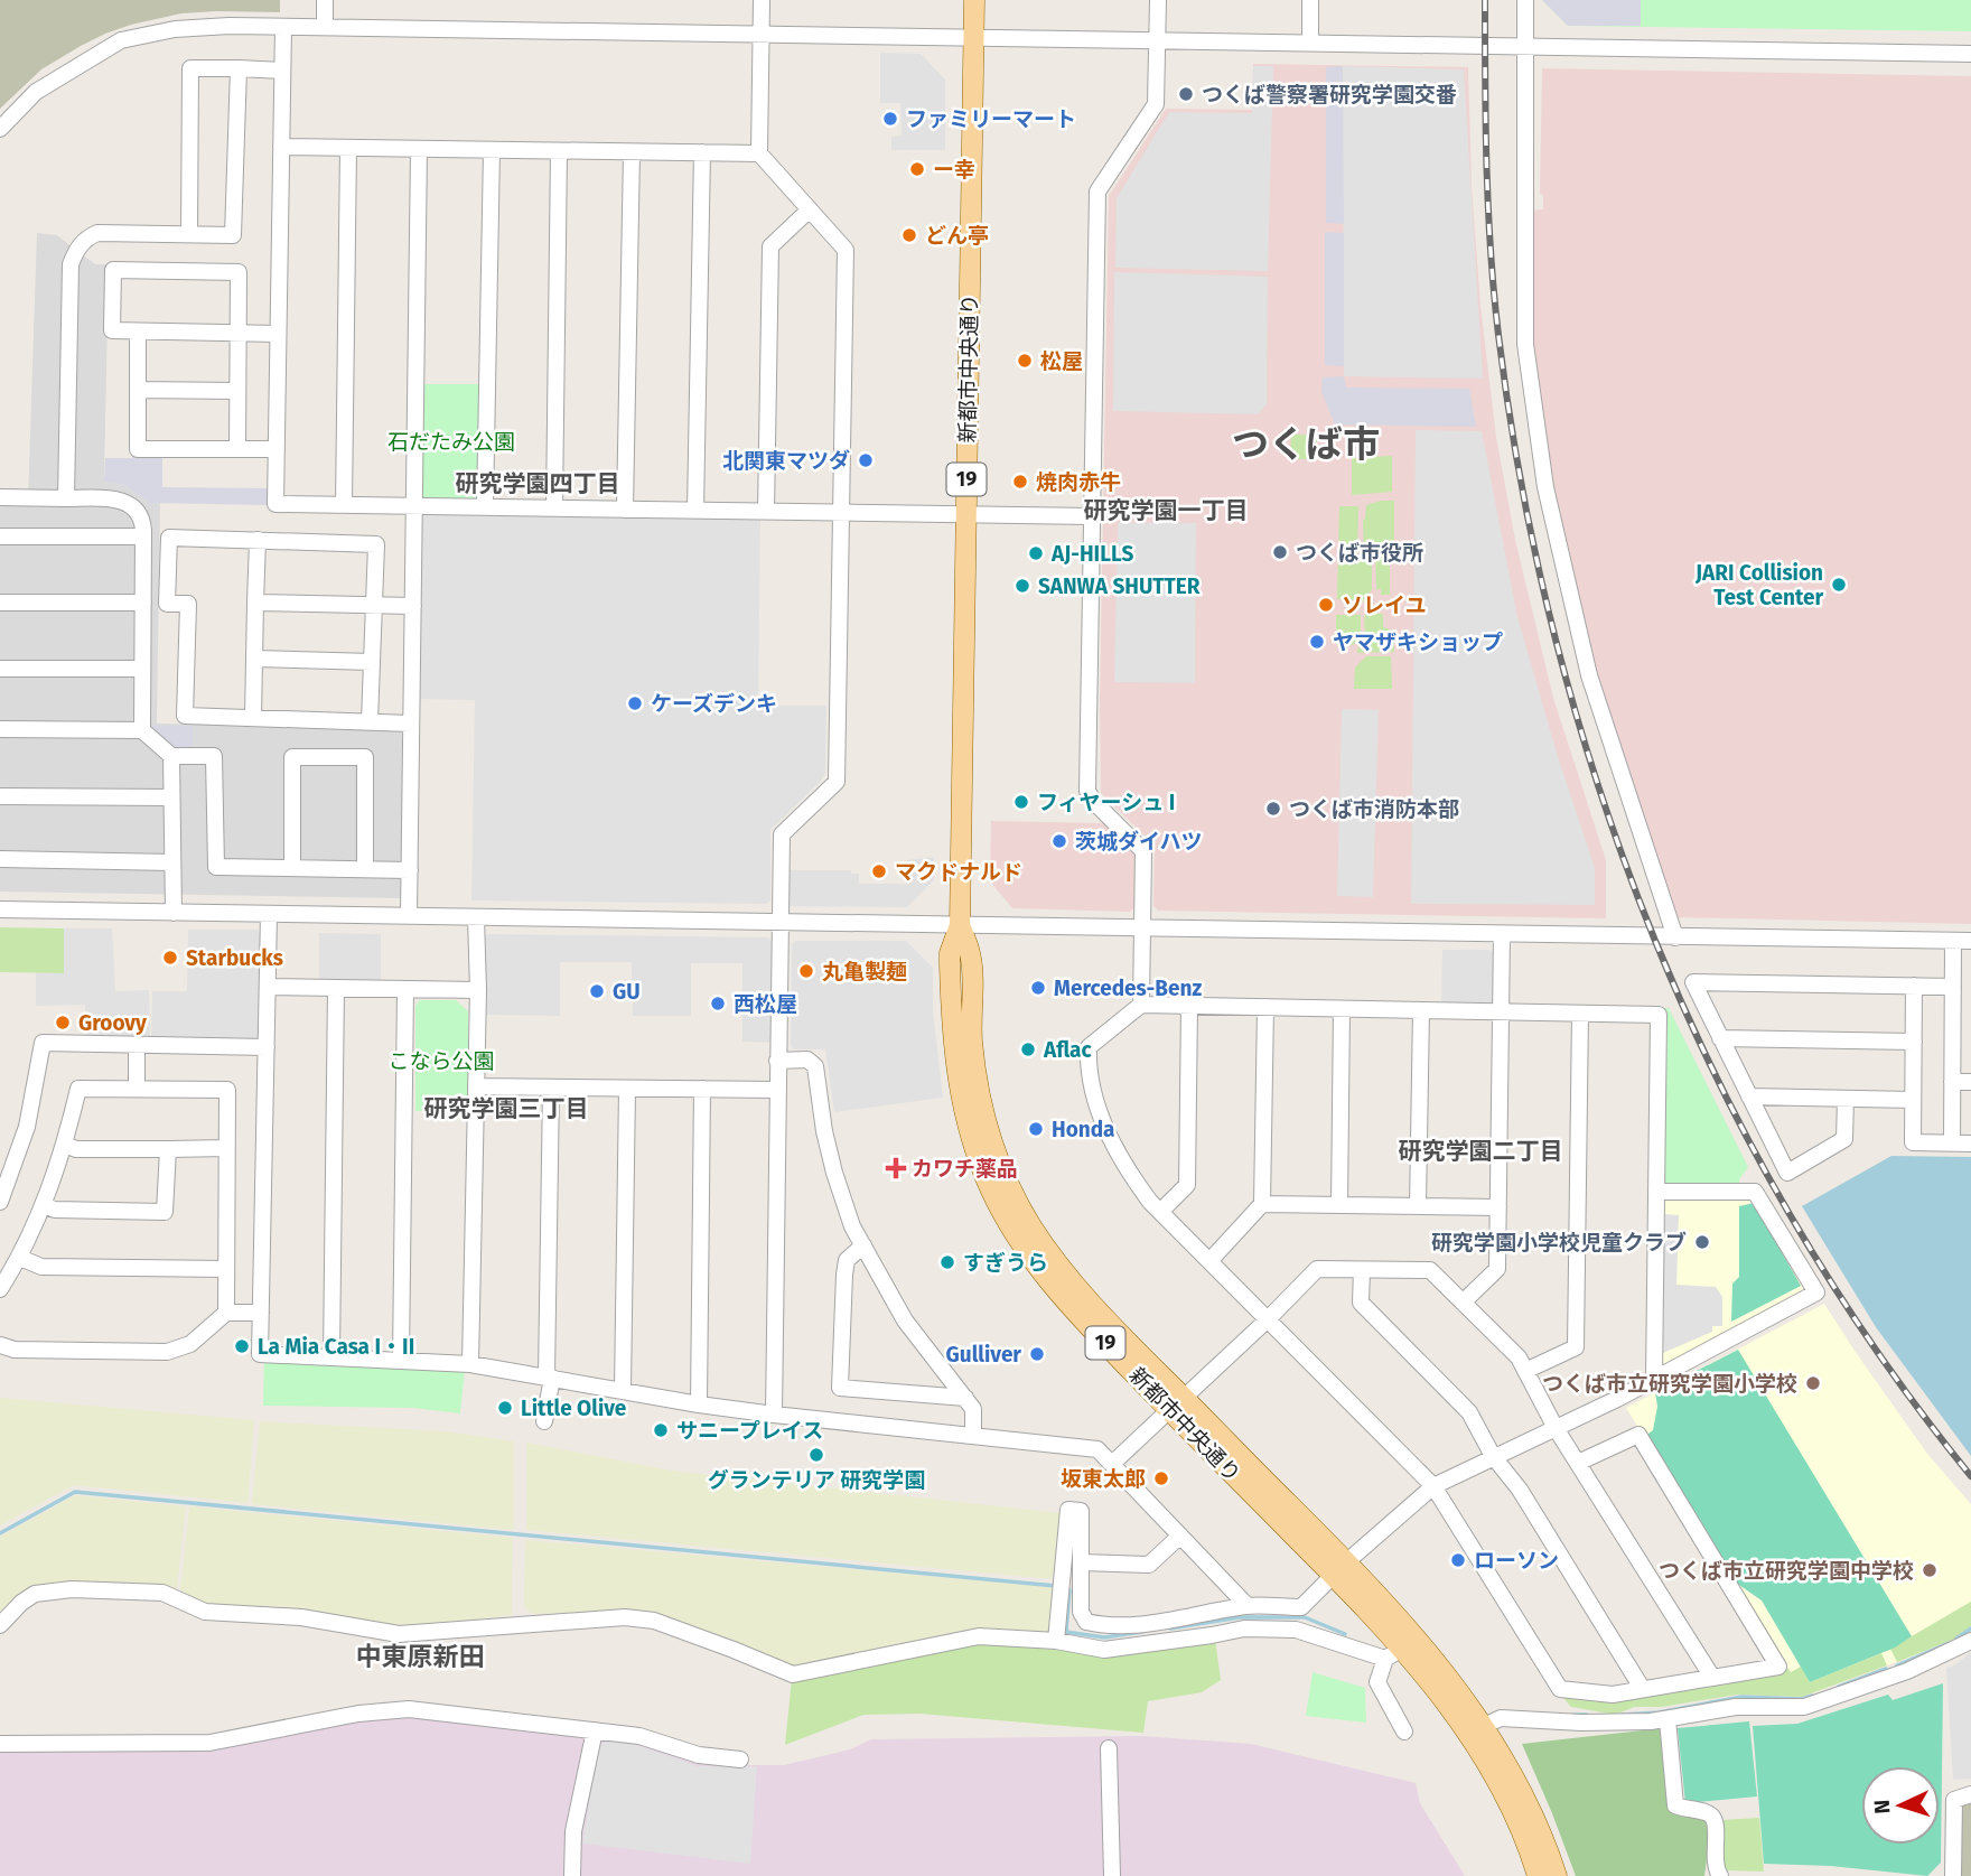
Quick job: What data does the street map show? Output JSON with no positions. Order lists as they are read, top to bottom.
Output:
{
  "streets": {
    "main road": ["新都市中央通り", "19"]
  },
  "districts": [
    "つくば市",
    "研究学園四丁目",
    "研究学園一丁目",
    "研究学園三丁目",
    "研究学園二丁目",
    "中東原新田"
  ],
  "parks": ["石だたみ公園", "こなら公園"],
  "places": {
    "other": [
      "つくば警察署研究学園交番",
      "ファミリーマート",
      "ー幸",
      "どん亭",
      "松屋",
      "北関東マツダ",
      "焼肉赤牛",
      "つくば市役所",
      "AJ-HILLS",
      "JARI Collision Test Center",
      "SANWA SHUTTER",
      "ソレイユ",
      "ヤマザキショップ",
      "ケーズデンキ",
      "フィヤーシュ I",
      "つくば市消防本部",
      "茨城ダイハツ",
      "マクドナルド",
      "Starbucks",
      "丸亀製麺",
      "Mercedes-Benz",
      "GU",
      "西松屋",
      "Groovy",
      "Aflac",
      "Honda",
      "研究学園小学校児童クラブ",
      "すぎうら",
      "La Mia Casa I・II",
      "Gulliver",
      "つくば市立研究学園小学校",
      "Little Olive",
      "サニープレイス",
      "グランテリア 研究学園",
      "坂東太郎",
      "ローソン",
      "つくば市立研究学園中学校"
    ],
    "health": ["カワチ薬品"]
  },
  "north": "left"
}
